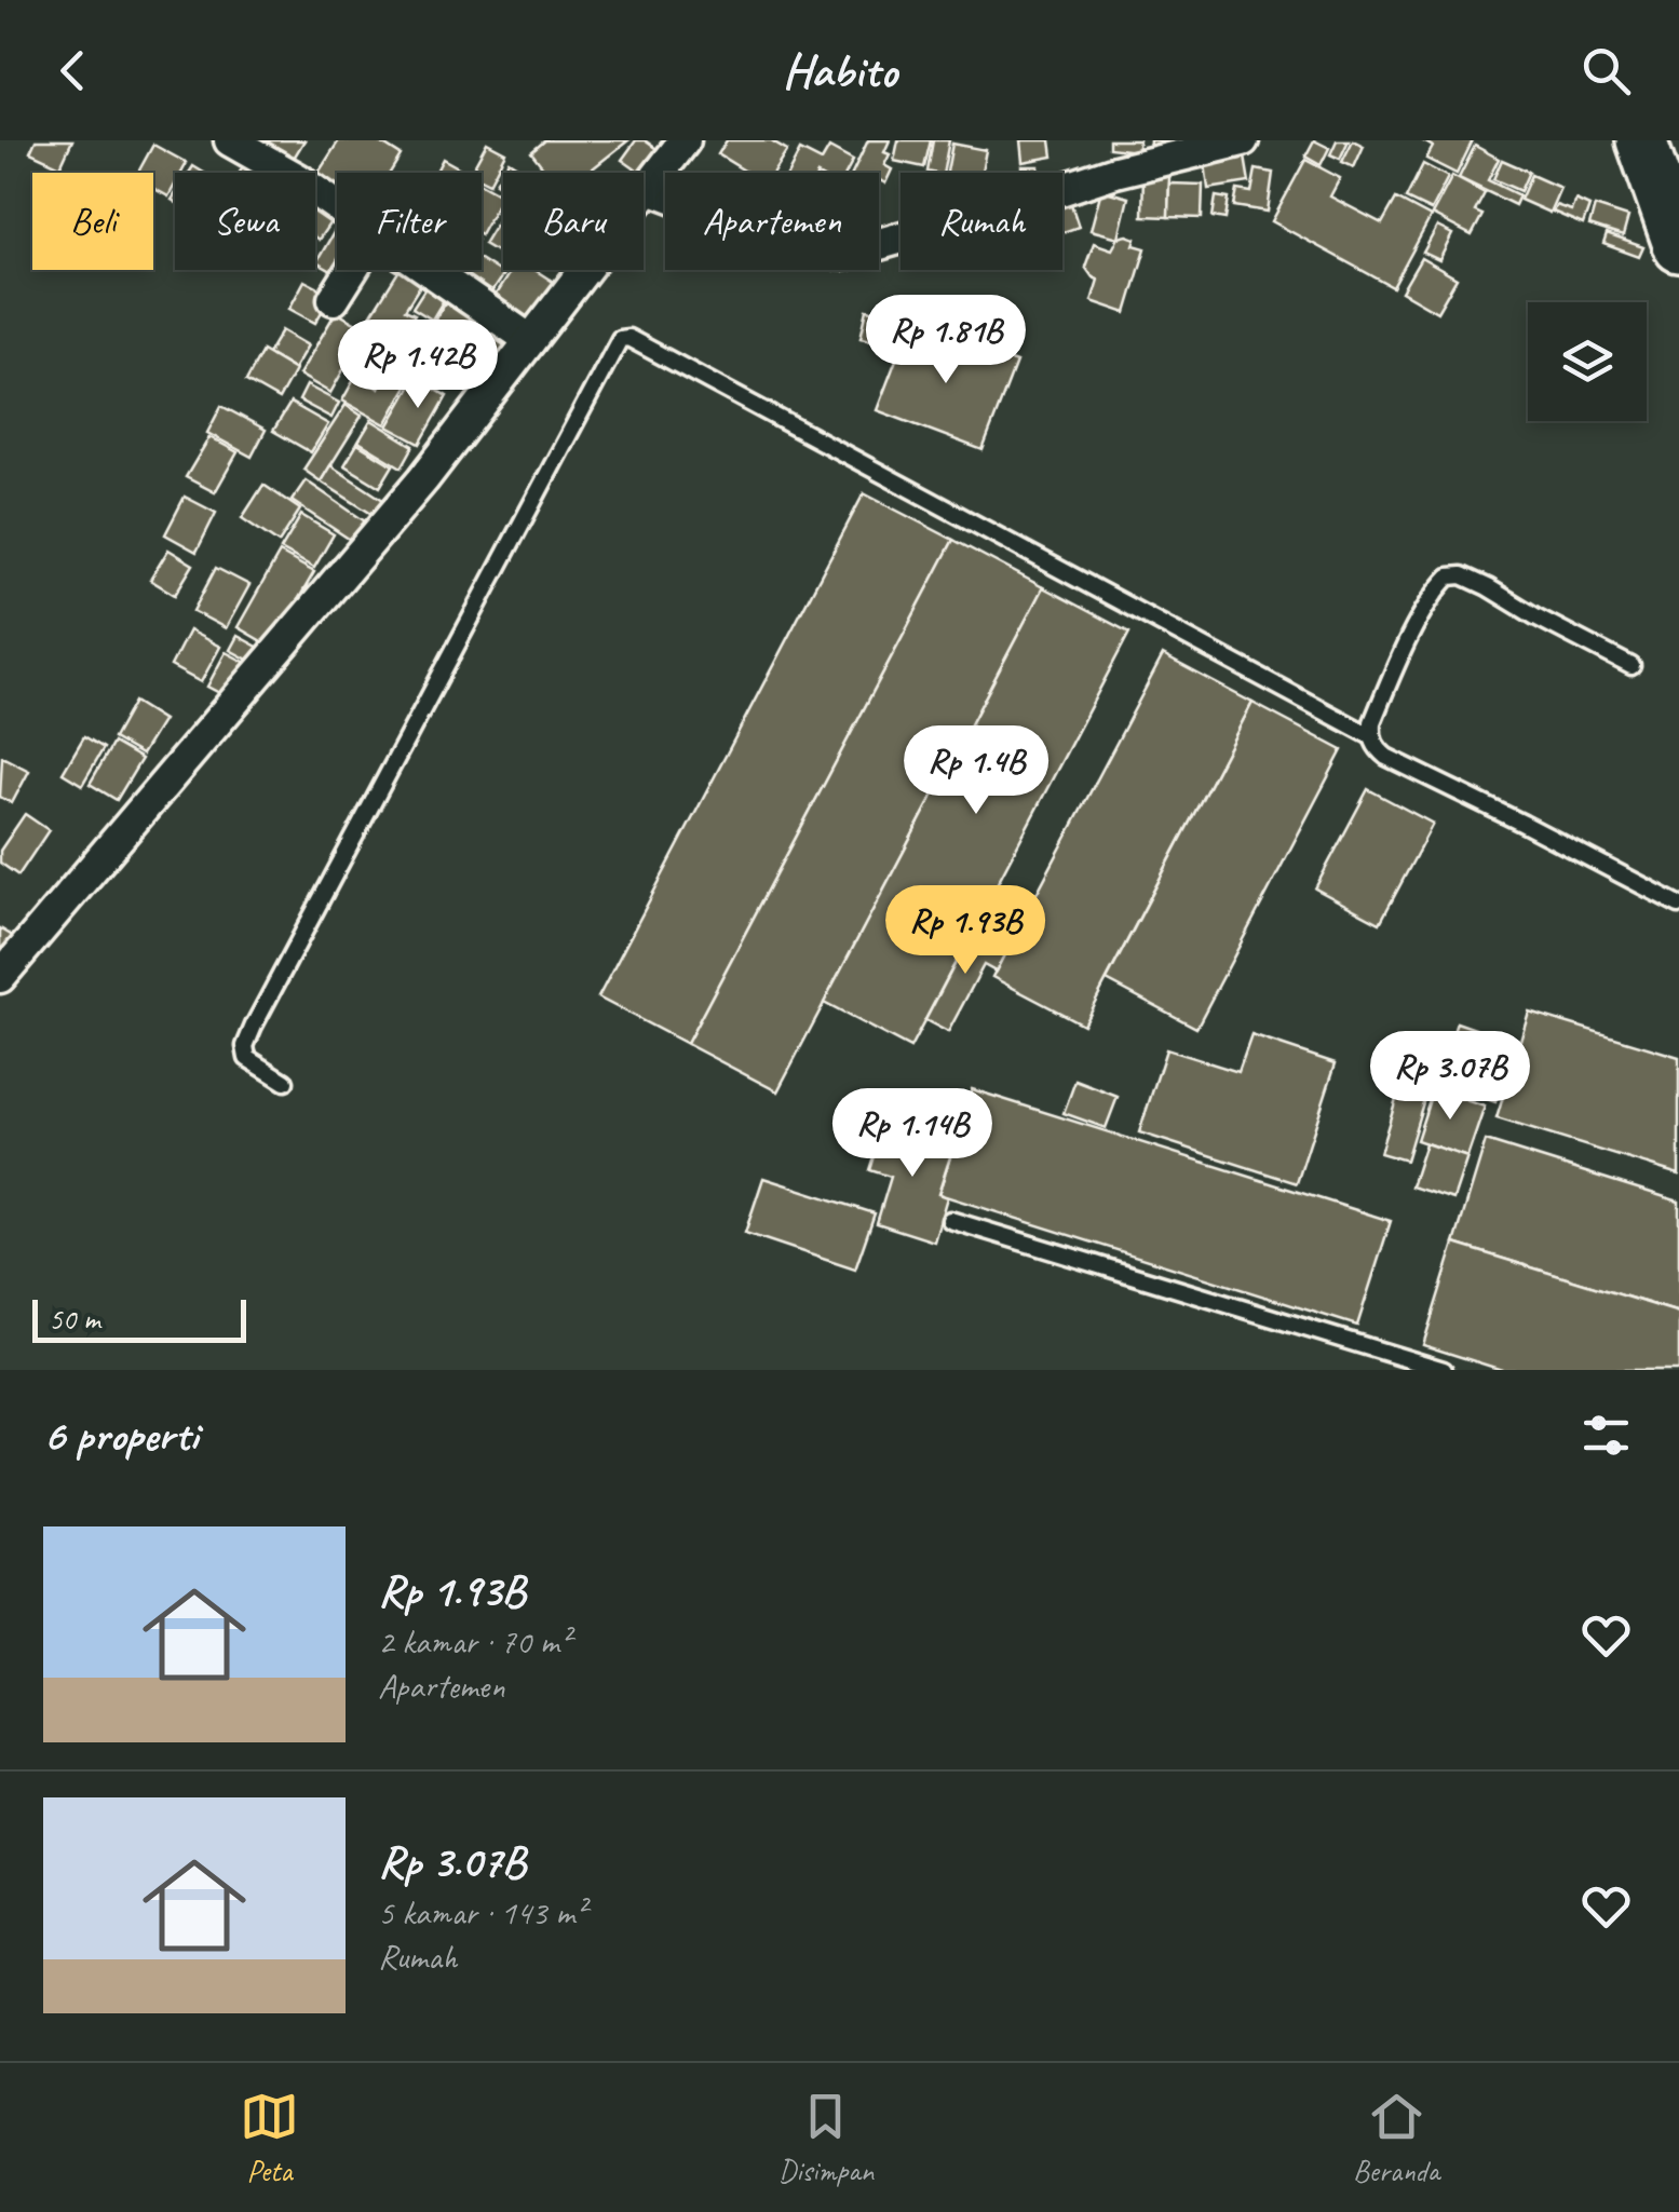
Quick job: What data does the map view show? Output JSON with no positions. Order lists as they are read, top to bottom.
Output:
{
  "scale_bar": "50 m",
  "page": {
    "header": "Habito",
    "chip": [
      "Beli",
      "Sewa",
      "Filter",
      "Baru",
      "Apartemen",
      "Rumah"
    ],
    "price": [
      "Rp 1.81B",
      "Rp 1.42B",
      "Rp 1.4B",
      "Rp 1.93B",
      "Rp 3.07B",
      "Rp 1.14B"
    ],
    "scale": "50 m",
    "heading": "6 properti",
    "list": [
      {
        "name": "Rp 1.93B",
        "note": "2 kamar · 70 m² · Apartemen"
      },
      {
        "name": "Rp 3.07B",
        "note": "5 kamar · 143 m² · Rumah"
      }
    ],
    "tabs": ["Peta", "Disimpan", "Beranda"]
  }
}
